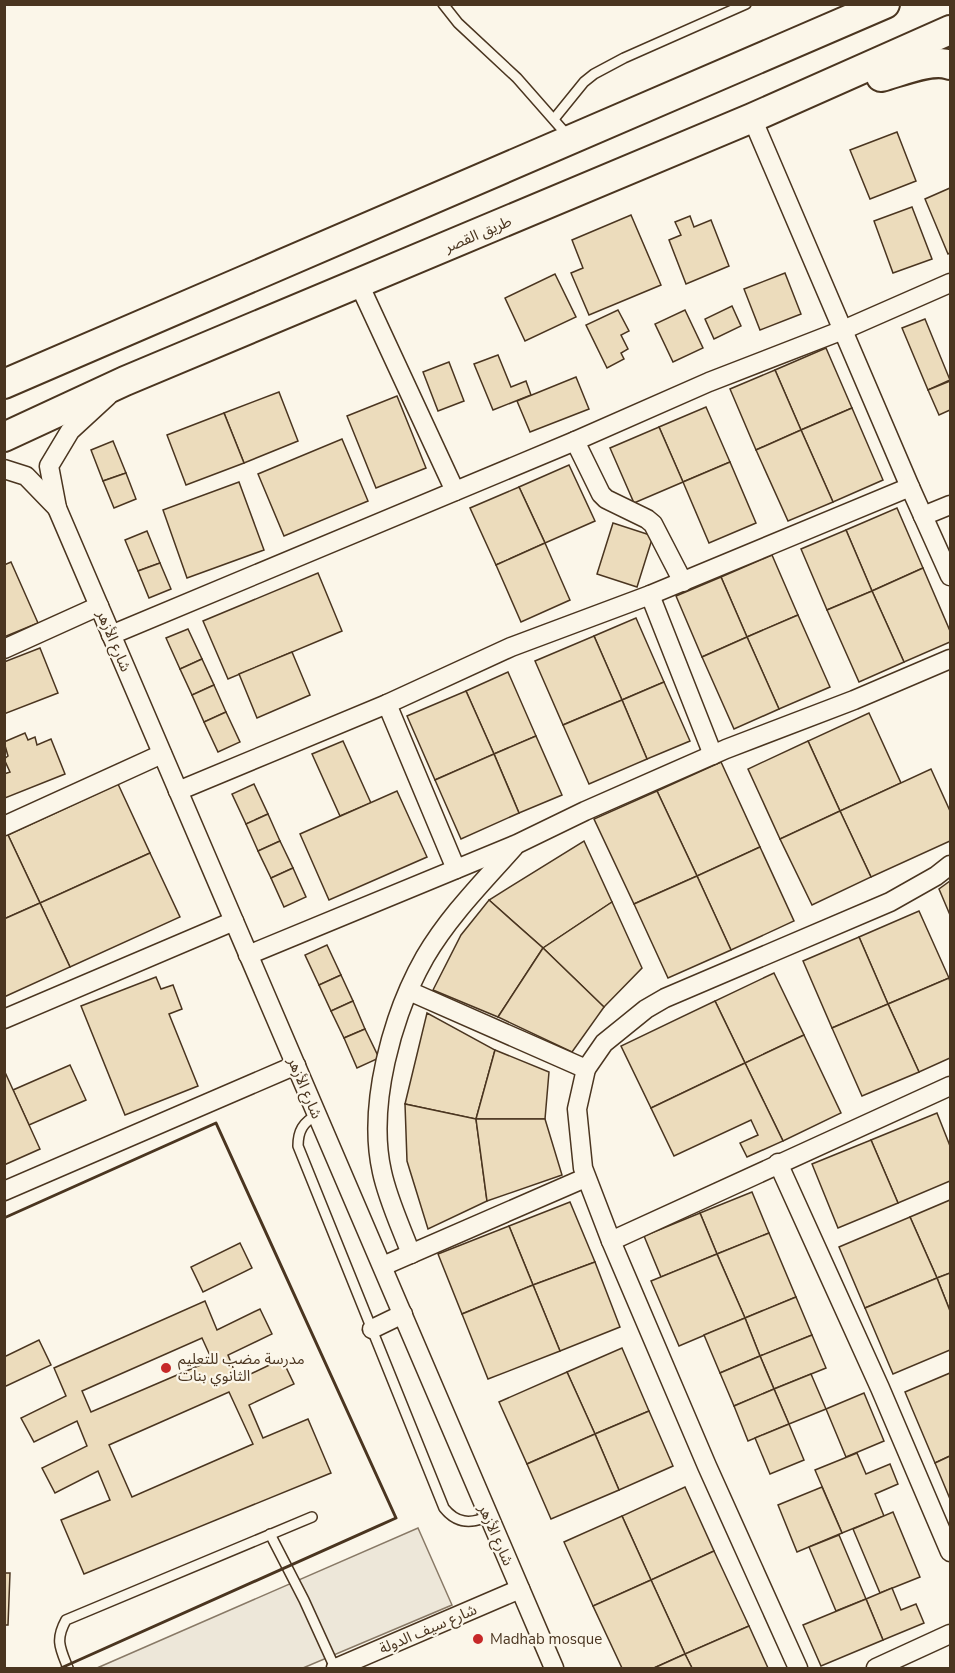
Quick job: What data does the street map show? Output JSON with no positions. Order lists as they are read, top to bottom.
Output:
{
  "streets": {
    "main road": ["طريق القصر"],
    "street": ["شارع الأزهر", "شارع سيف الدولة"]
  },
  "crossings": [
    ["طريق القصر", "شارع الأزهر"],
    ["شارع الأزهر", "شارع سيف الدولة"]
  ],
  "places": ["مدرسة مضب للتعليم الثانوي بنات", "Madhab mosque"]
}
